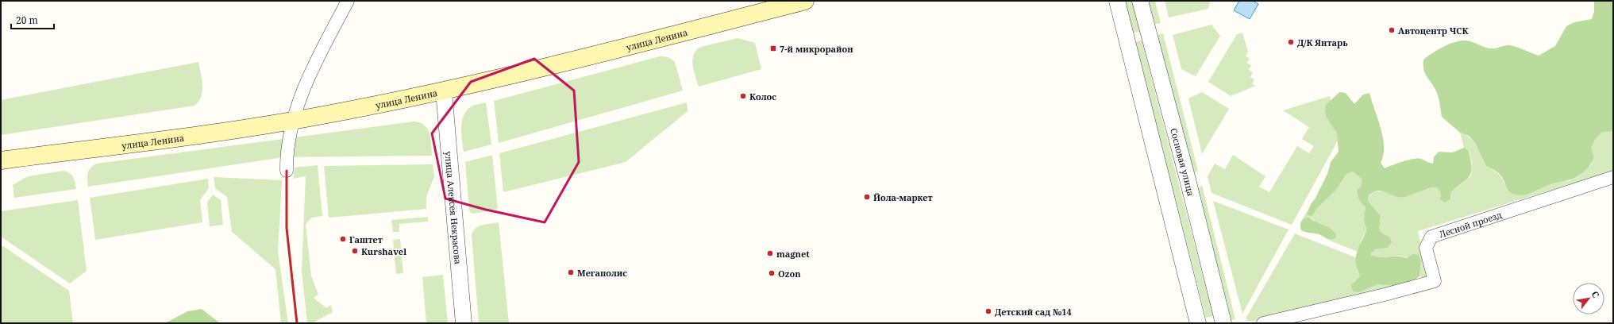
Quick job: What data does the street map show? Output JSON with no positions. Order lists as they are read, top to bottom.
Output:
{
  "streets": {
    "main road": ["улица Ленина"],
    "street": ["Сосновая улица", "улица Алексея Некрасова", "Лесной проезд"]
  },
  "crossings": [
    ["улица Ленина", "улица Алексея Некрасова"]
  ],
  "places": {
    "other": [
      "Автоцентр ЧСК",
      "Д/К Янтарь",
      "Колос",
      "Йола-маркет",
      "Гаштет",
      "Kurshavel",
      "magnet",
      "Мегаполис",
      "Ozon",
      "Детский сад №14"
    ],
    "transit": ["7-й микрорайон"]
  },
  "scale_bar": "20 m",
  "north": "top right"
}
